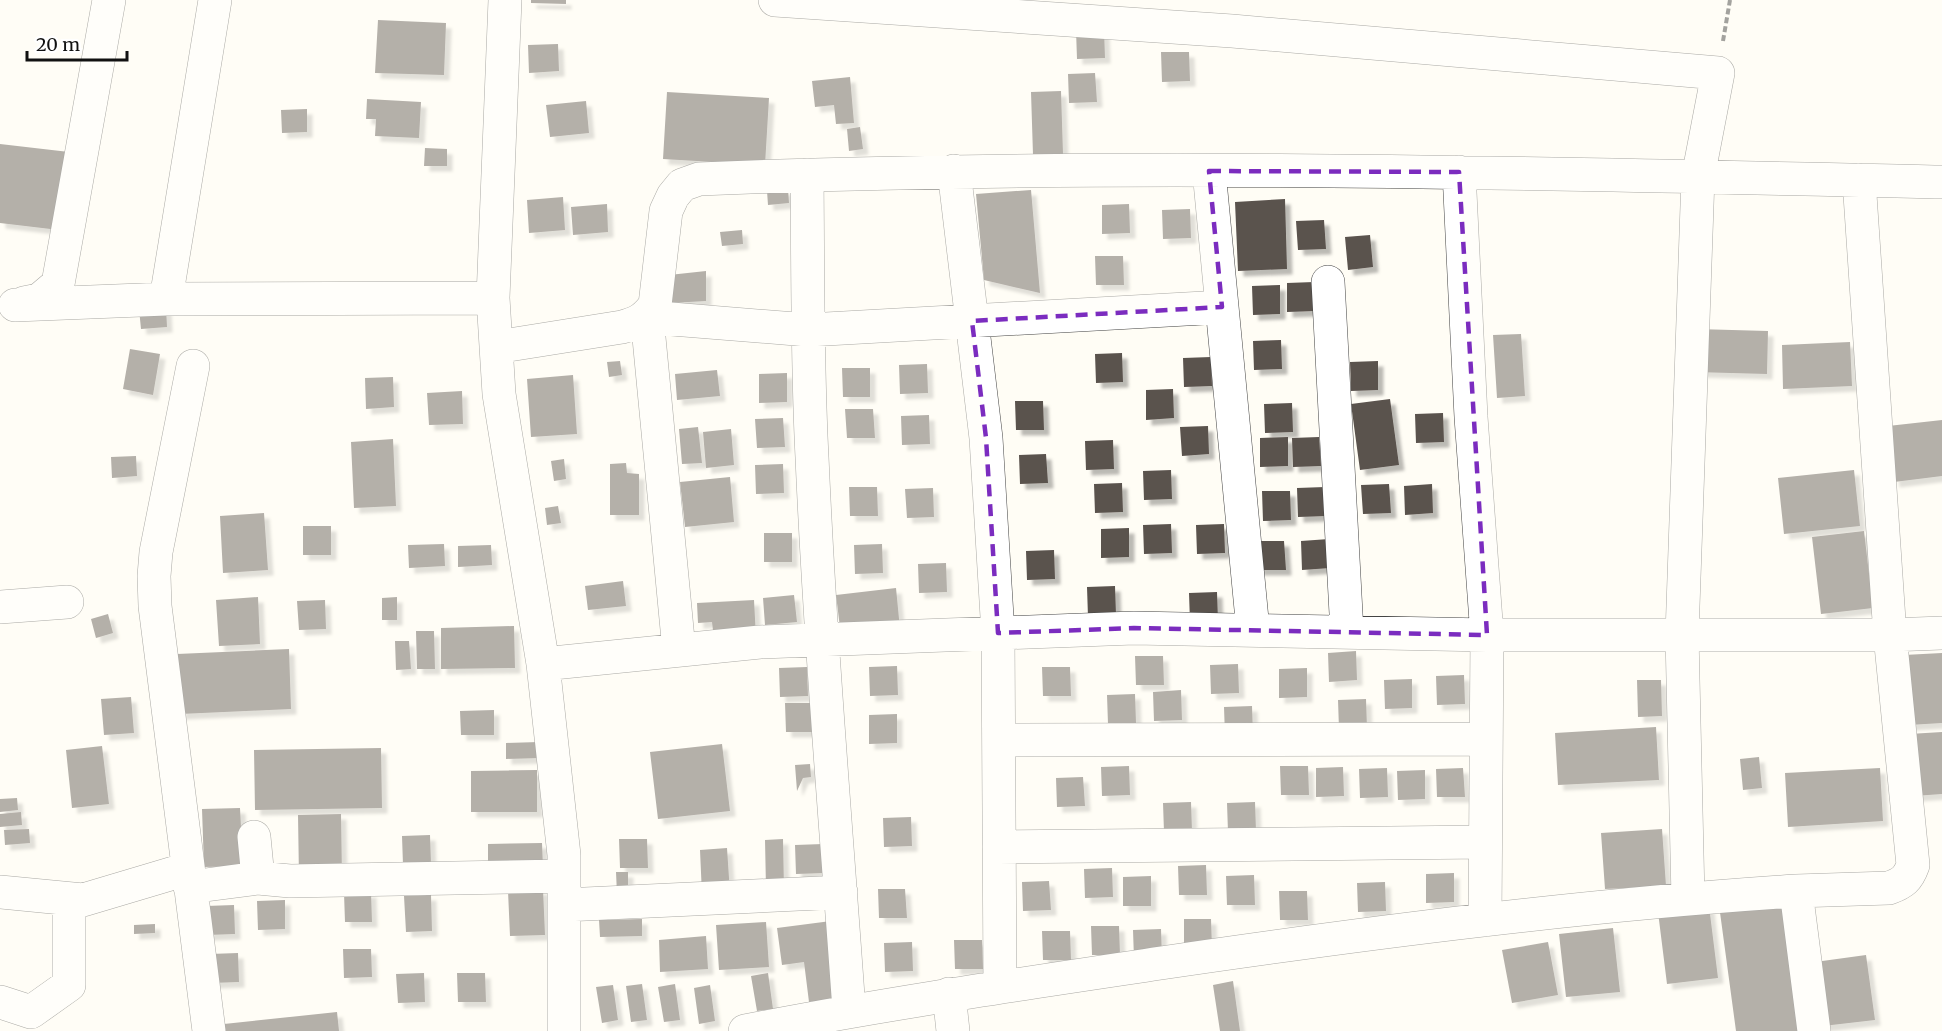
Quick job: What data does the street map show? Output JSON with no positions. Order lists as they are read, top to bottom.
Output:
{
  "scale_bar": "20 m"
}
